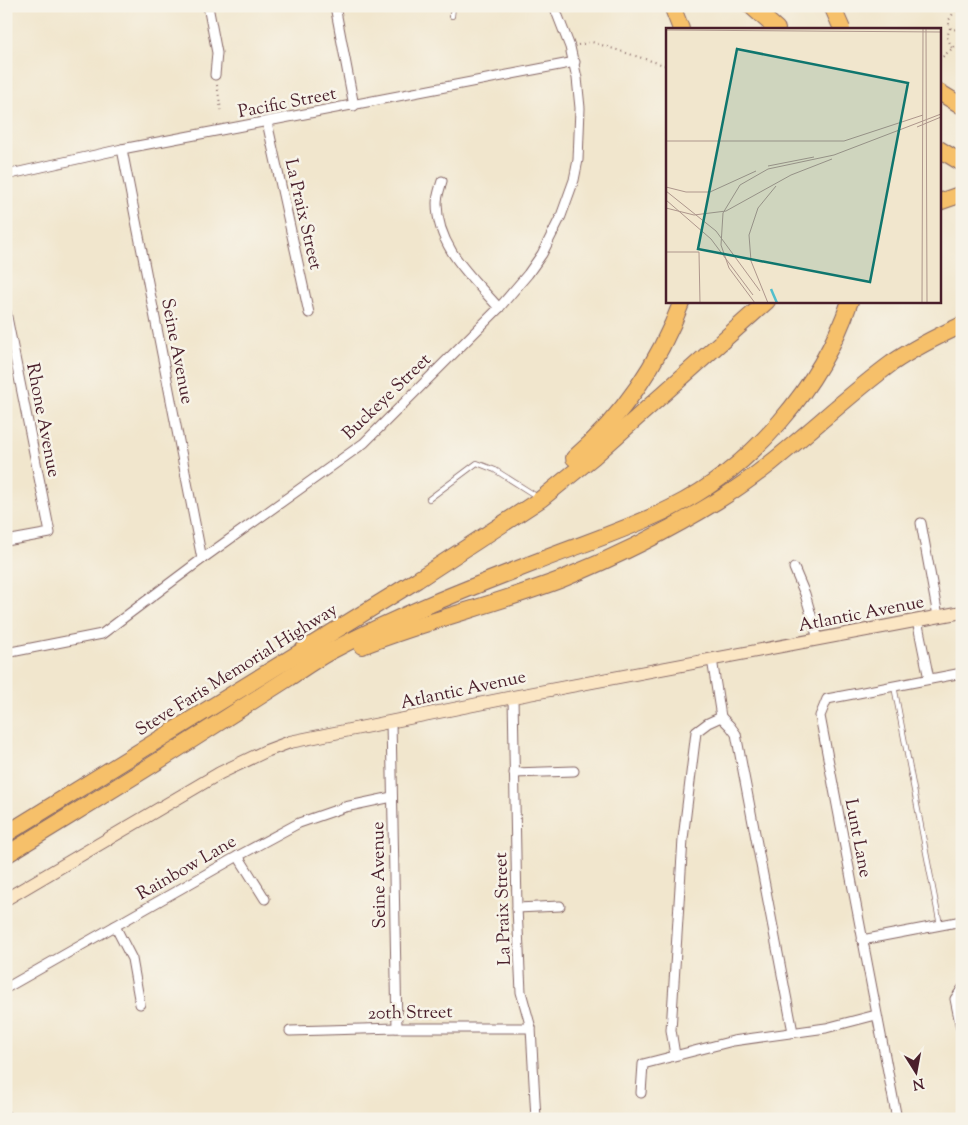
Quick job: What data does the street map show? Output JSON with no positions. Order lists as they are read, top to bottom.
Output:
{
  "streets": {
    "highway": ["Steve Faris Memorial Highway"],
    "street": [
      "Pacific Street",
      "La Praix Street",
      "Seine Avenue",
      "Buckeye Street",
      "Rhone Avenue",
      "Atlantic Avenue",
      "Lunt Lane",
      "Rainbow Lane",
      "20th Street"
    ]
  },
  "crossings": [
    ["Pacific Street", "La Praix Street"],
    ["Pacific Street", "Seine Avenue"],
    ["Pacific Street", "Buckeye Street"],
    ["La Praix Street", "Atlantic Avenue"],
    ["La Praix Street", "20th Street"],
    ["Seine Avenue", "Buckeye Street"],
    ["Seine Avenue", "Atlantic Avenue"],
    ["Seine Avenue", "Rainbow Lane"],
    ["Seine Avenue", "20th Street"]
  ],
  "north": "bottom"
}
